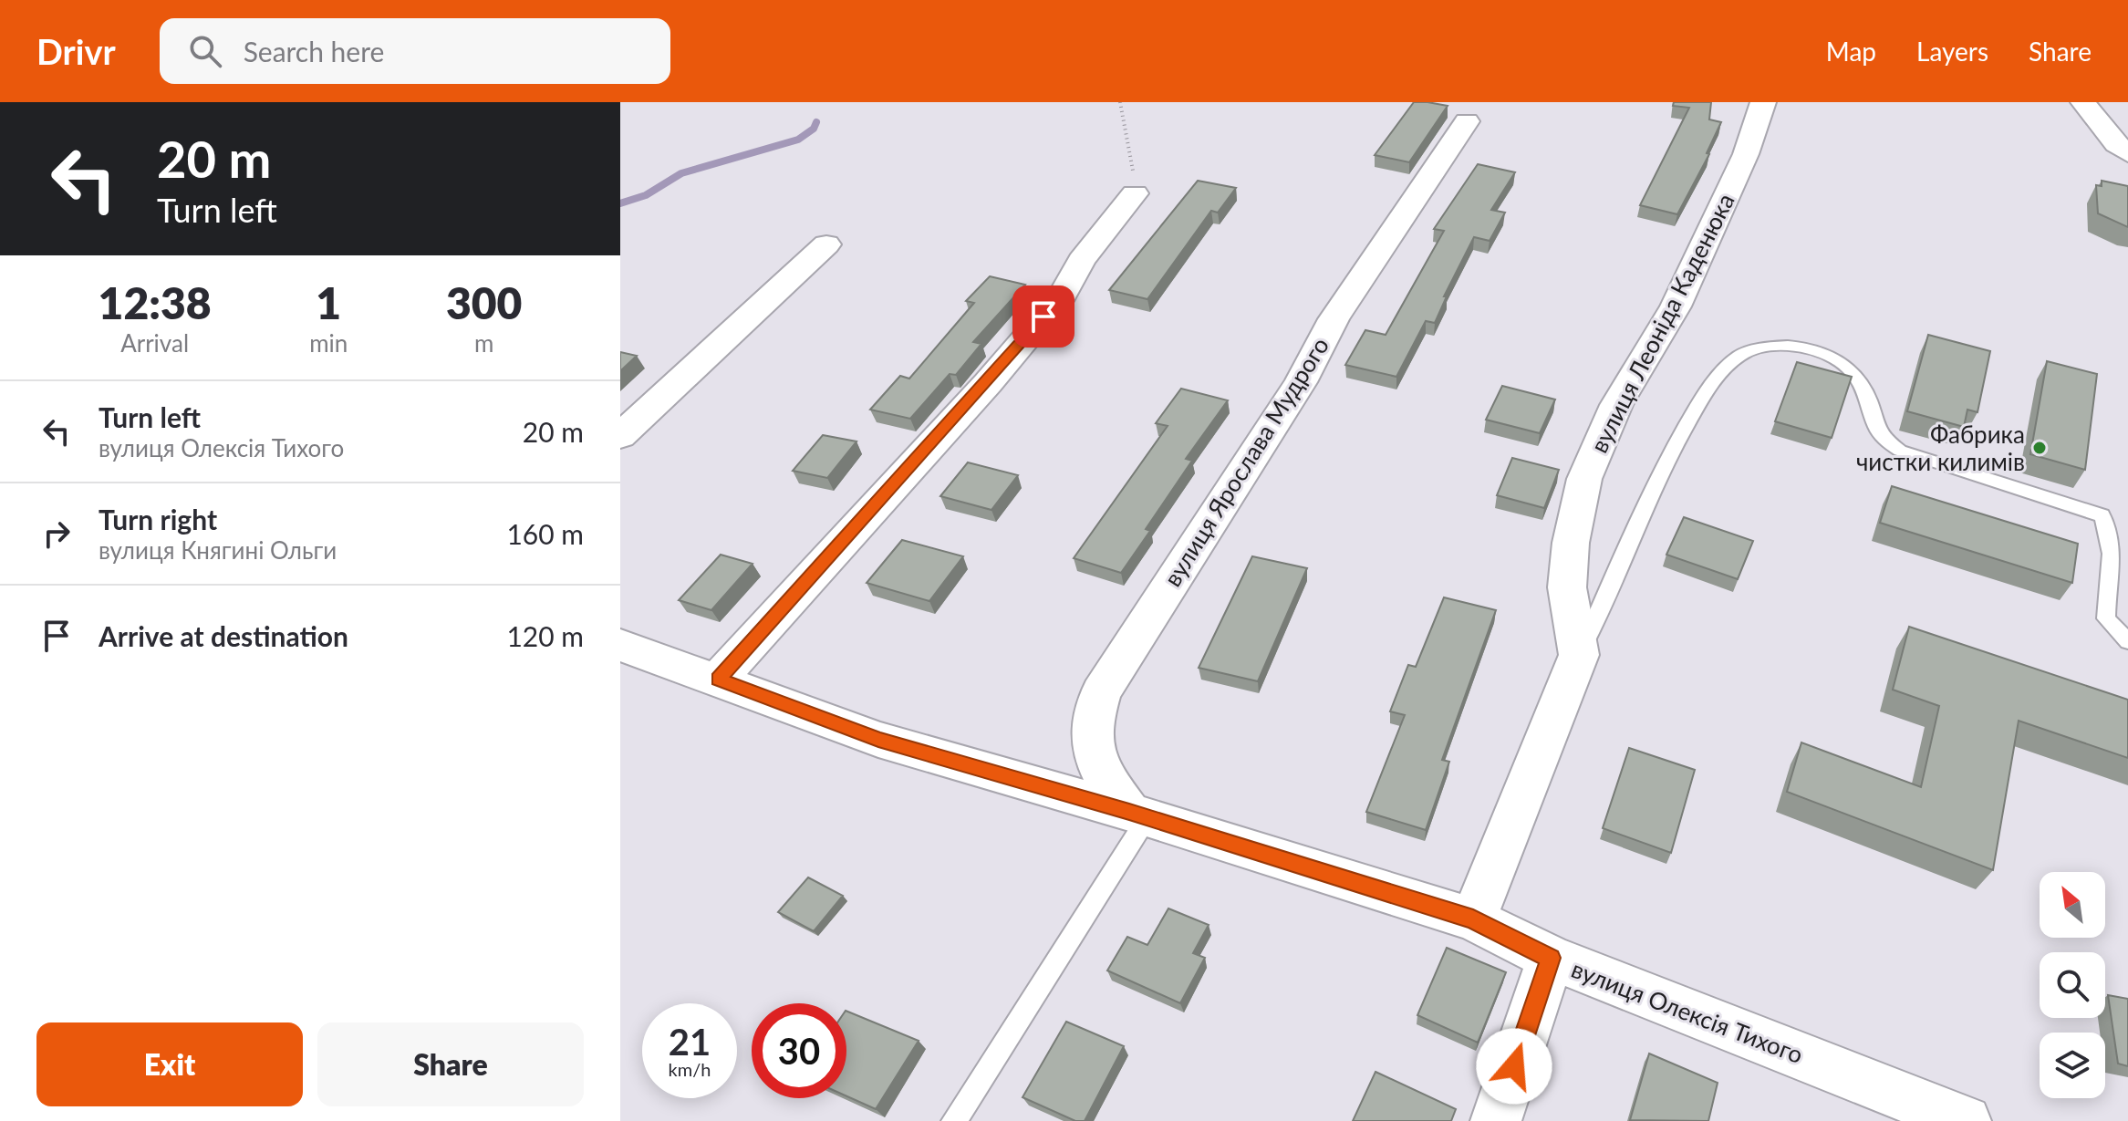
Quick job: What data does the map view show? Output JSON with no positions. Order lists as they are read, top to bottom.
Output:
{
  "streets": {
    "street": ["вулиця Леоніда Каденюка", "вулиця Ярослава Мудрого", "вулиця Олексія Тихого"]
  },
  "crossings": [
    ["вулиця Ярослава Мудрого", "вулиця Олексія Тихого"]
  ],
  "places": ["Фабрика чистки килимів"],
  "north": "top left",
  "page": {
    "header": "Drivr",
    "search": "Search here",
    "nav": ["Map", "Layers", "Share"],
    "turn": ["20 m", "Turn left"],
    "eta": [
      "12:38",
      "Arrival",
      "1",
      "min",
      "300",
      "m"
    ],
    "list": [
      {
        "name": "Turn left",
        "note": "вулиця Олексія Тихого",
        "value": "20 m"
      },
      {
        "name": "Turn right",
        "note": "вулиця Княгині Ольги",
        "value": "160 m"
      },
      {
        "name": "Arrive at destination",
        "value": "120 m"
      }
    ],
    "speed": "21 km/h",
    "limit": "30",
    "buttons": ["Exit", "Share"]
  }
}
